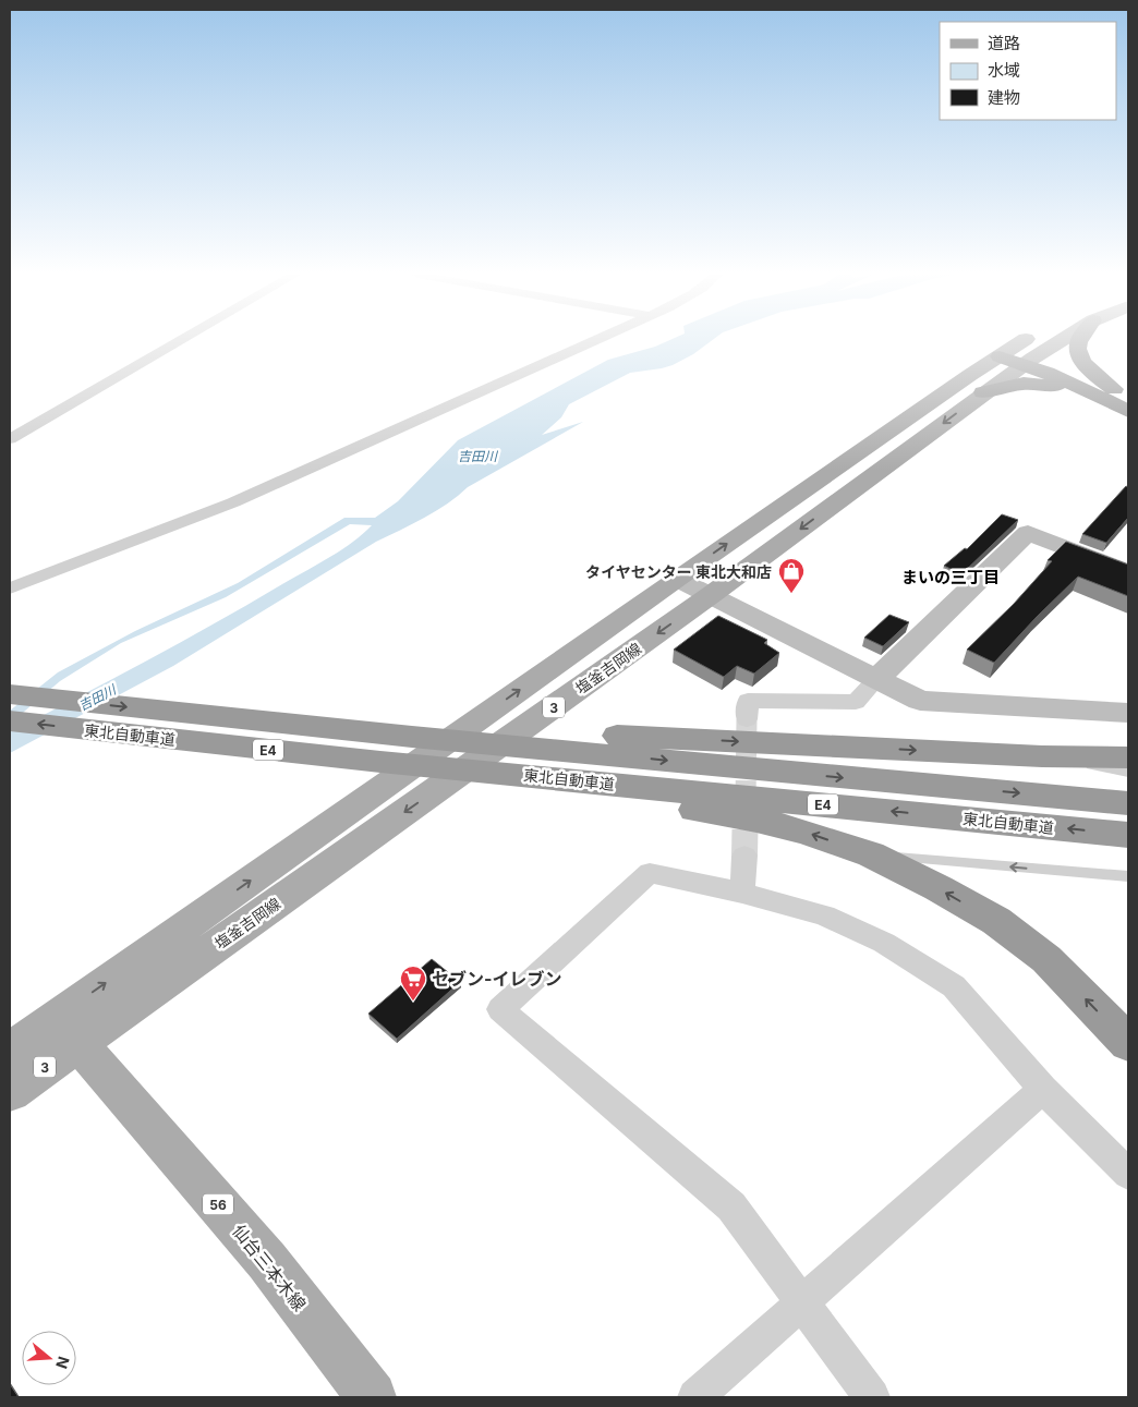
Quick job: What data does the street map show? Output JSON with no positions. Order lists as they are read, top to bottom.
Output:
{
  "streets": {
    "highway": ["東北自動車道", "E4"],
    "main road": [
      "塩釜吉岡線",
      "3",
      "56",
      "仙台三本木線"
    ]
  },
  "crossings": [
    ["塩釜吉岡線", "仙台三本木線"]
  ],
  "districts": ["まいの三丁目"],
  "water": ["吉田川"],
  "places": {
    "shop": ["タイヤセンター 東北大和店"],
    "supermarket": ["セブン-イレブン"]
  },
  "legend": ["道路", "水域", "建物"],
  "north": "right"
}
